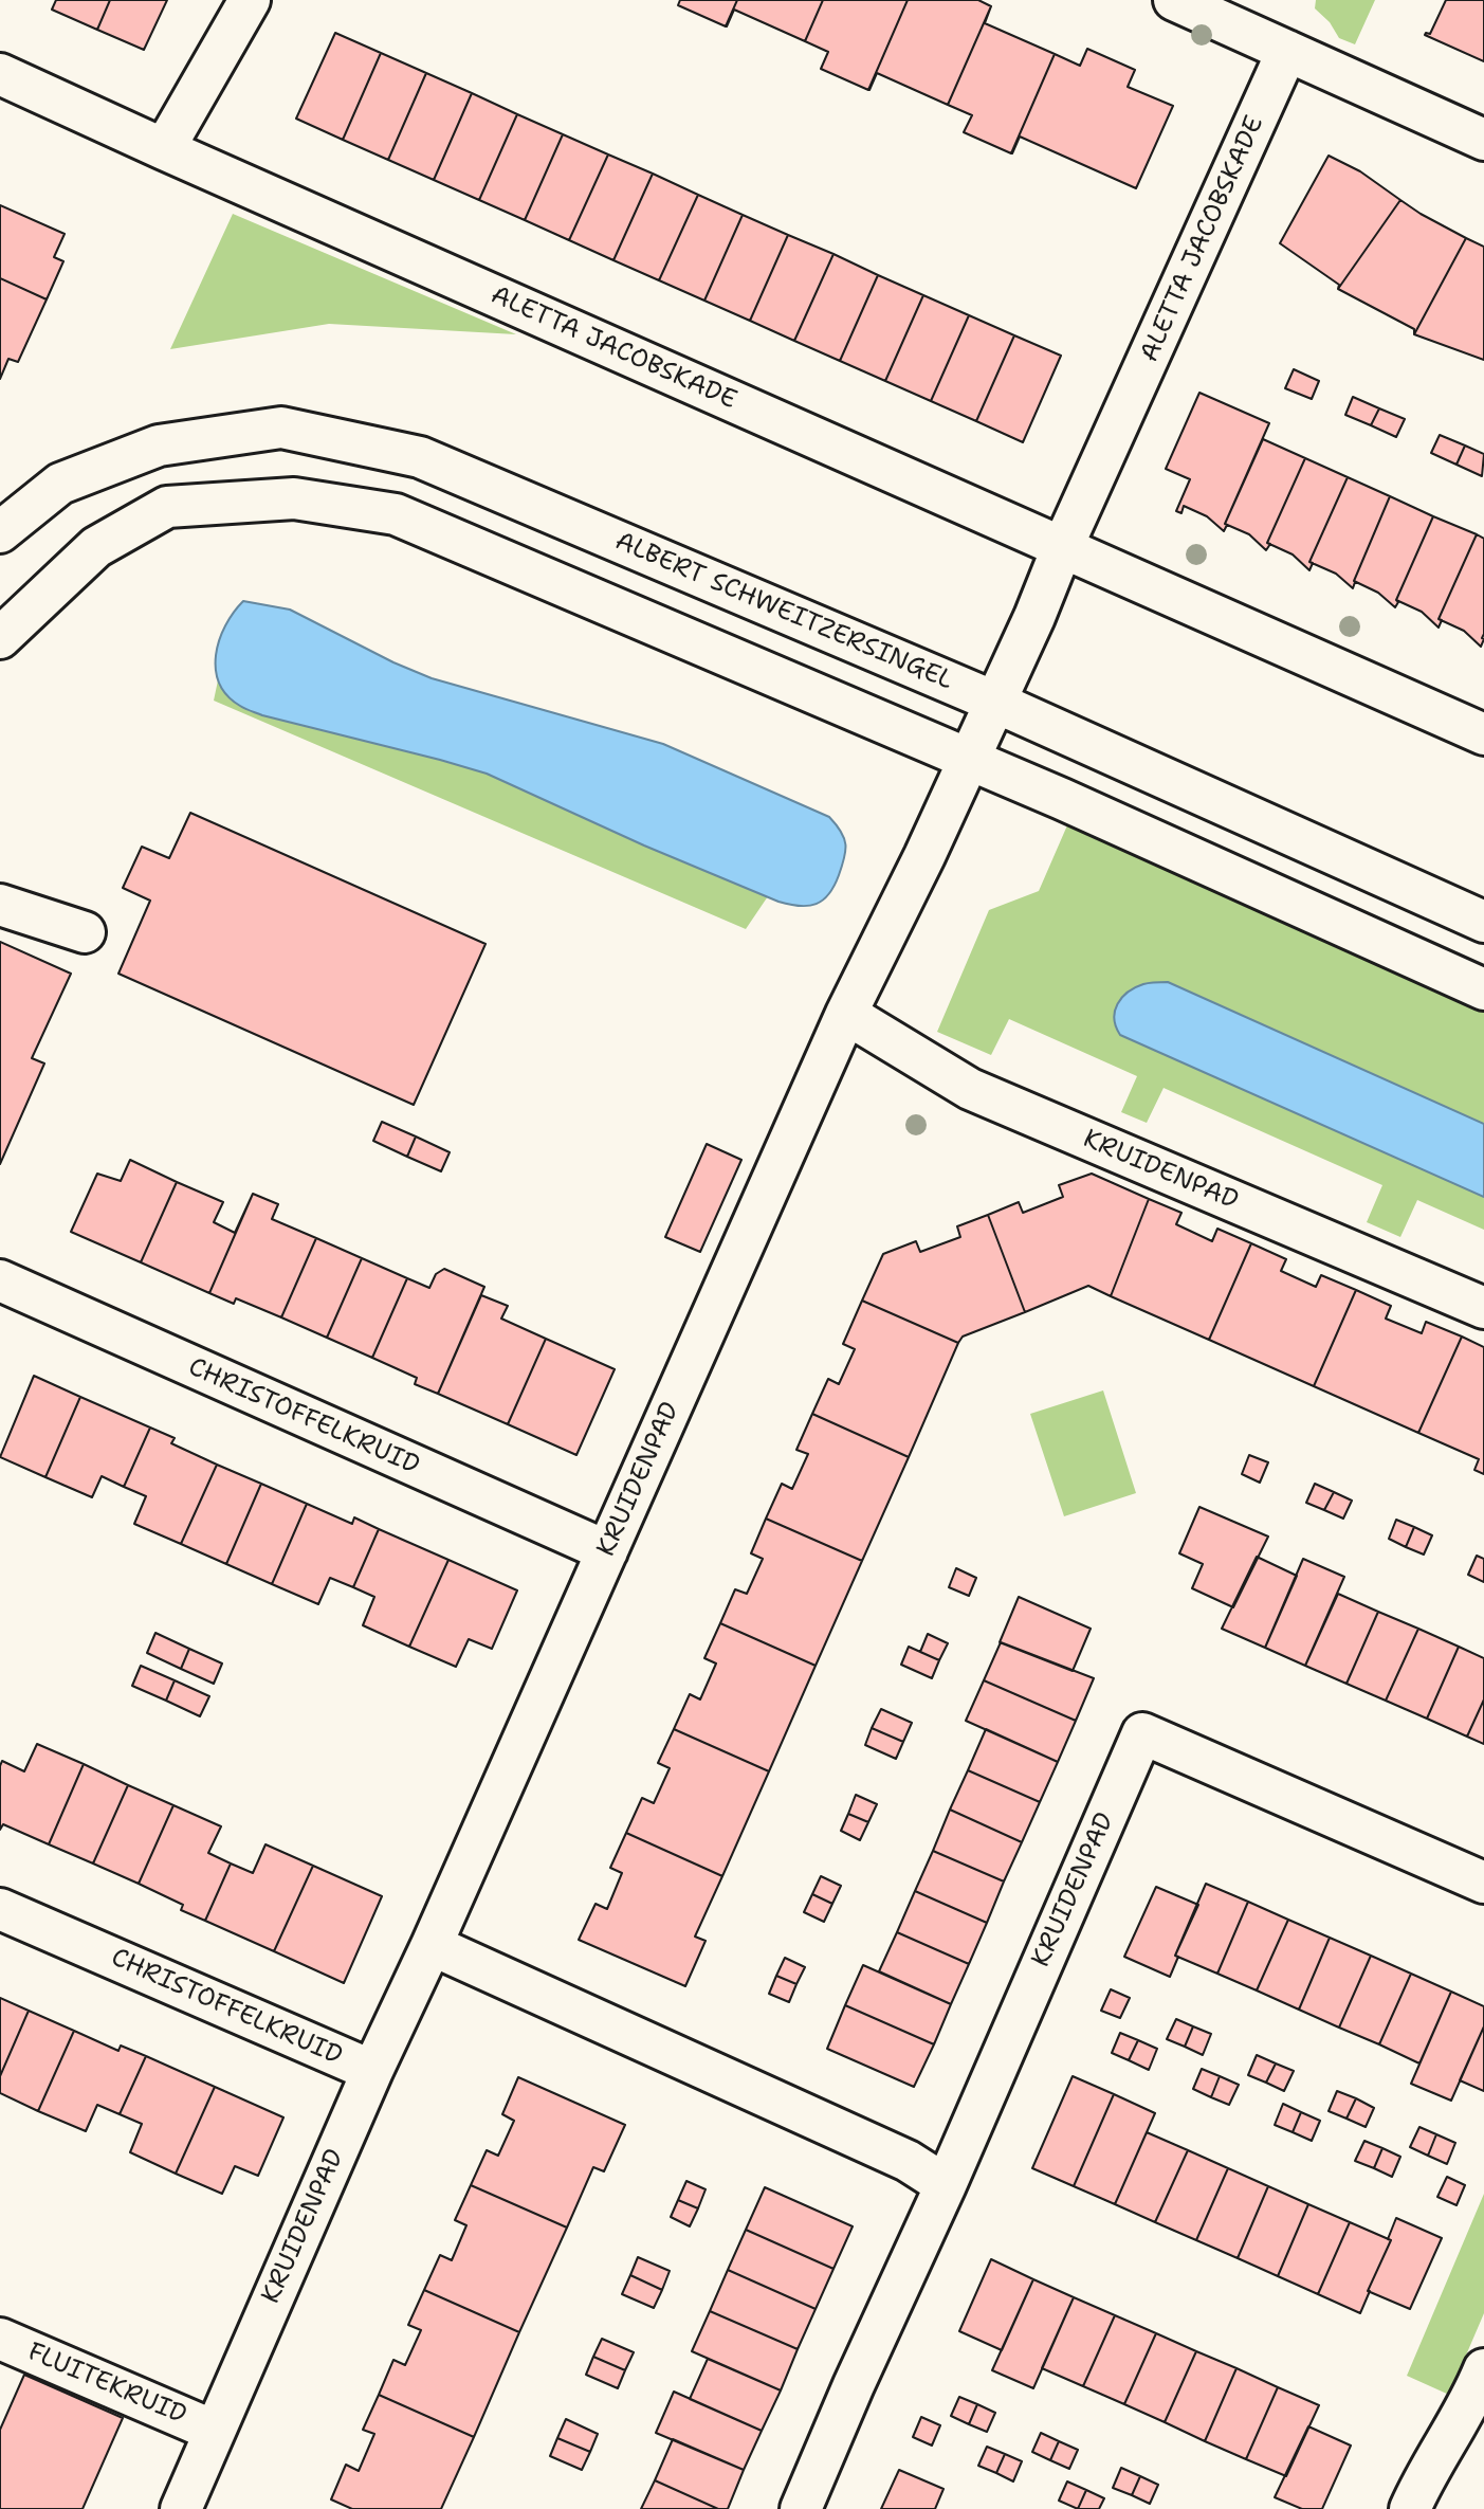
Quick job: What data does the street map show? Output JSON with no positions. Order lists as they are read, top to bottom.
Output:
{
  "streets": {
    "street": [
      "ALETTA JACOBSKADE",
      "ALBERT SCHWEITZERSINGEL",
      "KRUIDENPAD",
      "CHRISTOFFELKRUID",
      "FLUITEKRUID"
    ]
  },
  "crossings": [
    ["ALETTA JACOBSKADE", "ALBERT SCHWEITZERSINGEL"],
    ["ALETTA JACOBSKADE", "KRUIDENPAD"],
    ["KRUIDENPAD", "CHRISTOFFELKRUID"],
    ["KRUIDENPAD", "FLUITEKRUID"]
  ]
}
